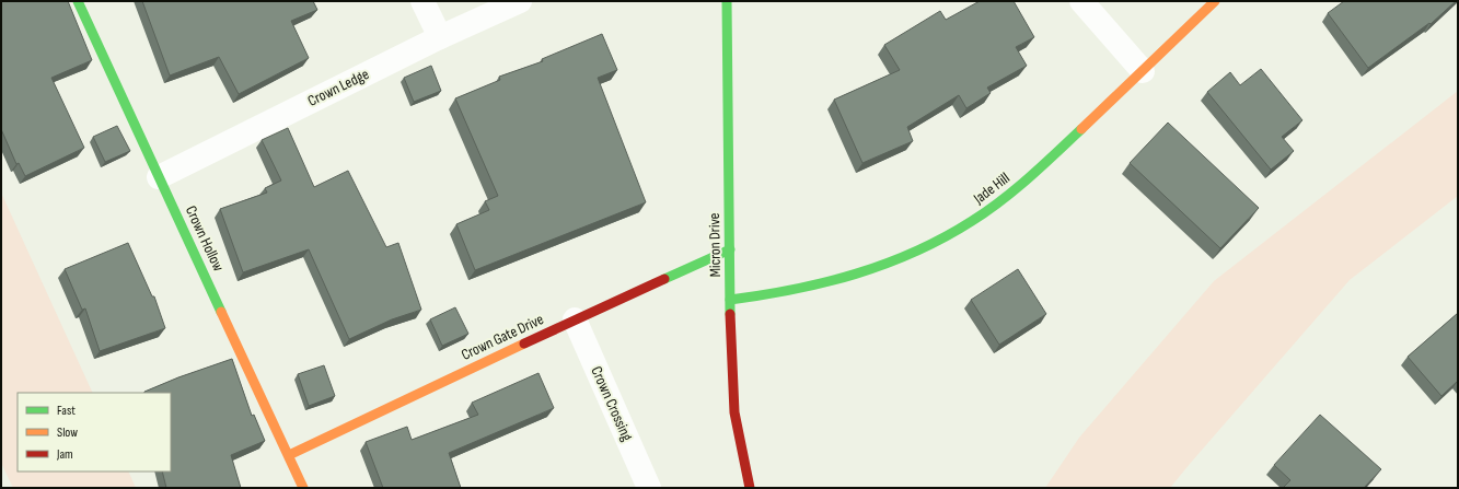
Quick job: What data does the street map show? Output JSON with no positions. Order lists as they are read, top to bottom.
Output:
{
  "streets": {
    "street": [
      "Crown Ledge",
      "Jade Hill",
      "Crown Hollow",
      "Micron Drive",
      "Crown Gate Drive",
      "Crown Crossing"
    ]
  },
  "crossings": [
    ["Crown Ledge", "Crown Hollow"],
    ["Jade Hill", "Micron Drive"],
    ["Crown Hollow", "Crown Gate Drive"],
    ["Micron Drive", "Crown Gate Drive"],
    ["Crown Gate Drive", "Crown Crossing"]
  ],
  "legend": ["Fast", "Slow", "Jam"]
}
